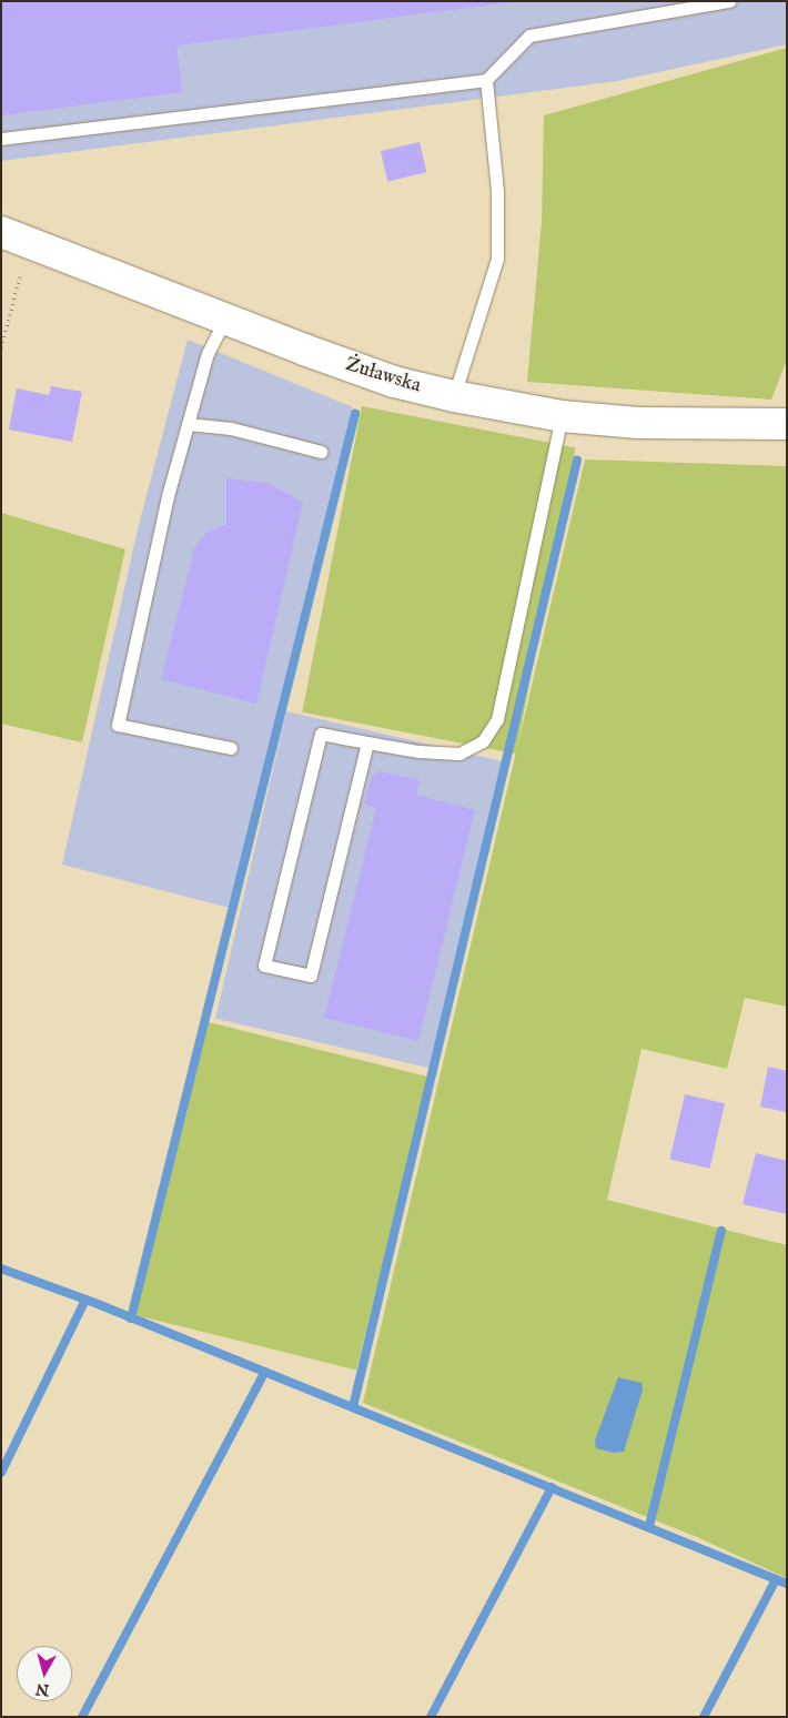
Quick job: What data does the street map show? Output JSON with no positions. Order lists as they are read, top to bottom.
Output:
{
  "streets": {
    "street": ["Żuławska"]
  },
  "north": "bottom"
}
